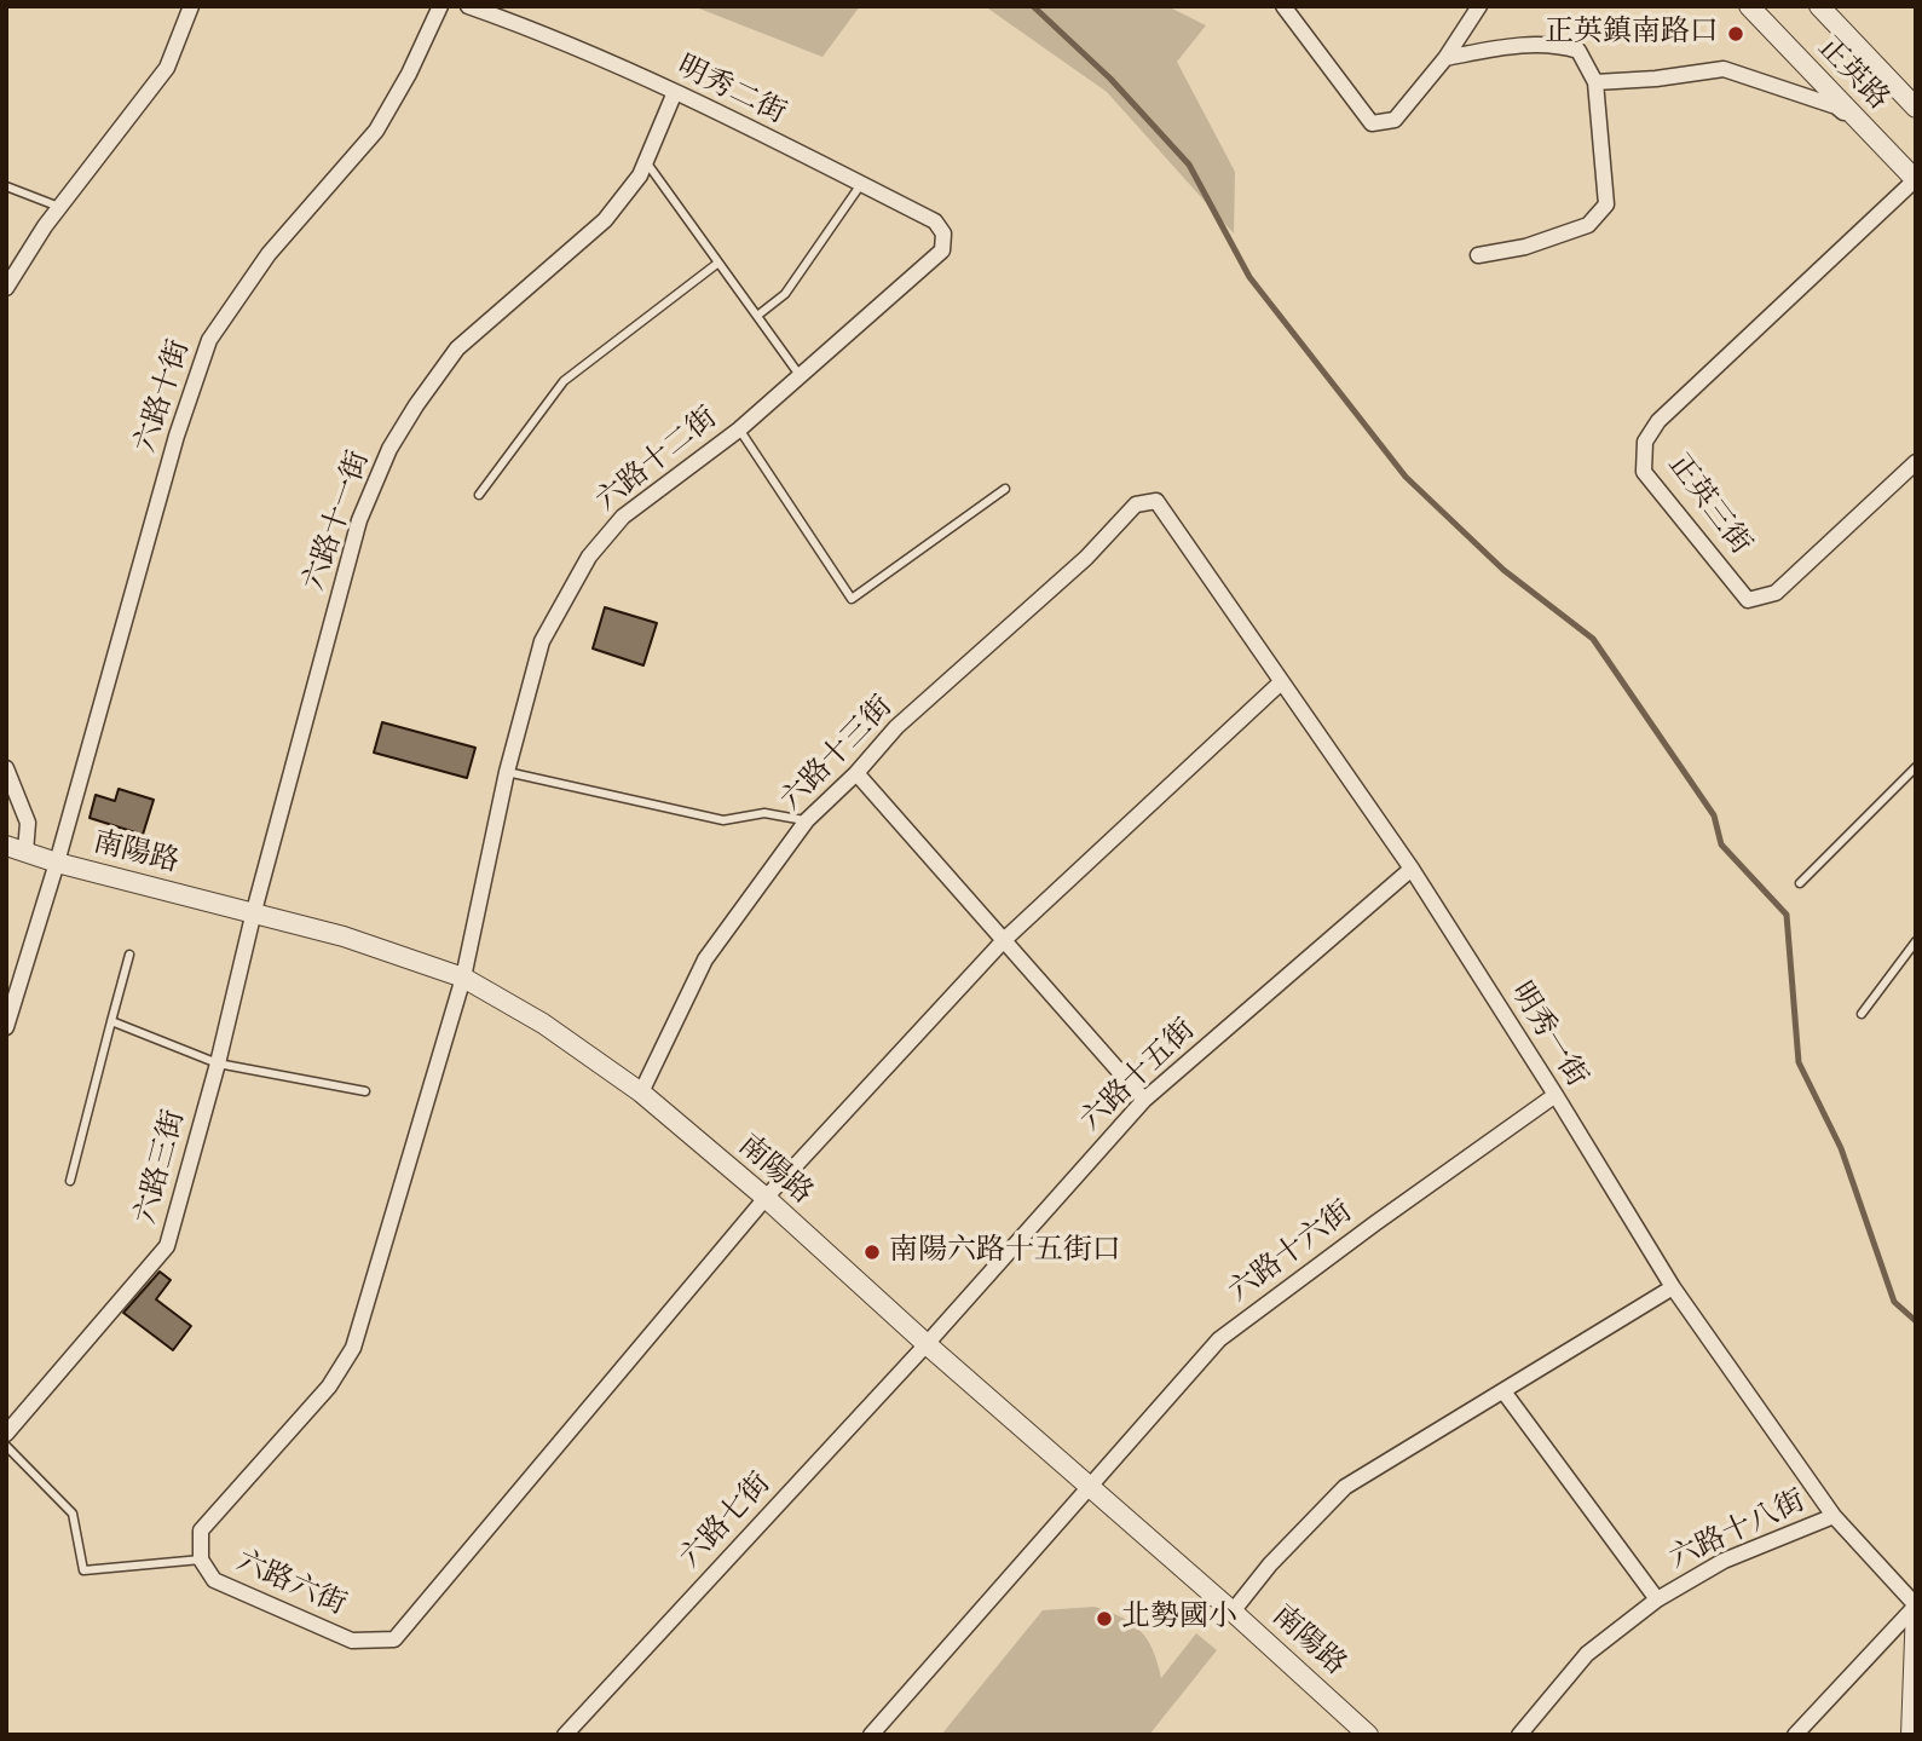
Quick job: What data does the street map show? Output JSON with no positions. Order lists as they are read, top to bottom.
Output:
{
  "streets": {
    "street": [
      "正英路",
      "明秀二街",
      "六路十街",
      "六路十二街",
      "正英三街",
      "六路十一街",
      "六路十三街",
      "南陽路",
      "明秀一街",
      "六路十五街",
      "六路三街",
      "六路十六街",
      "六路七街",
      "六路十八街",
      "六路六街"
    ]
  },
  "crossings": [
    ["正英路", "正英三街"],
    ["明秀二街", "六路十二街"],
    ["明秀二街", "六路十一街"],
    ["六路十街", "南陽路"],
    ["六路十二街", "南陽路"],
    ["六路十二街", "六路六街"],
    ["六路十一街", "南陽路"],
    ["六路十一街", "六路三街"],
    ["六路十三街", "南陽路"],
    ["六路十三街", "明秀一街"],
    ["南陽路", "六路十五街"],
    ["南陽路", "六路三街"],
    ["南陽路", "六路十六街"],
    ["南陽路", "六路七街"],
    ["南陽路", "六路六街"],
    ["明秀一街", "六路十五街"],
    ["明秀一街", "六路十六街"],
    ["明秀一街", "六路十八街"],
    ["明秀一街", "六路六街"],
    ["六路十五街", "六路七街"]
  ],
  "places": ["正英鎮南路口", "南陽六路十五街口", "北勢國小"]
}
